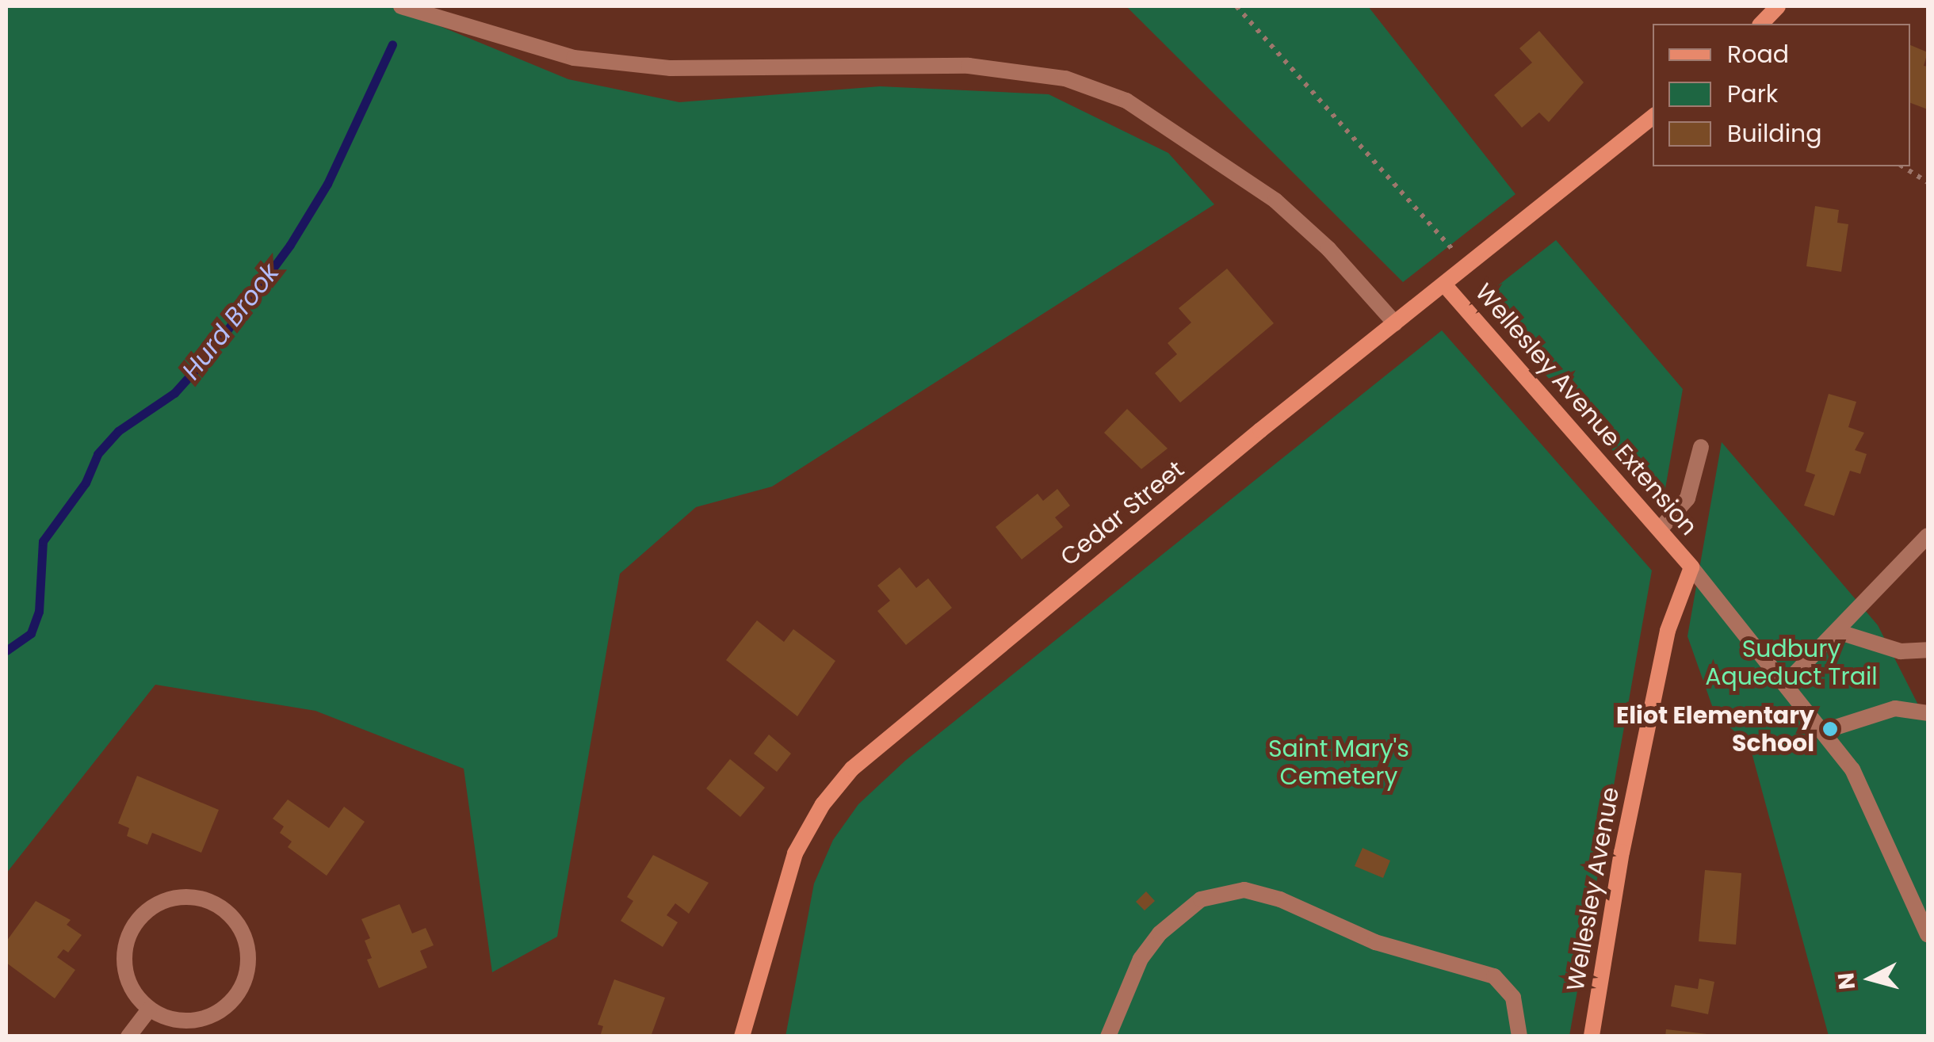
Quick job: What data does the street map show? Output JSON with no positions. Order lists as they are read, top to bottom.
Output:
{
  "streets": {
    "street": ["Wellesley Avenue Extension", "Cedar Street", "Wellesley Avenue"]
  },
  "crossings": [
    ["Wellesley Avenue Extension", "Cedar Street"],
    ["Wellesley Avenue Extension", "Wellesley Avenue"]
  ],
  "water": ["Hurd Brook"],
  "parks": ["Sudbury Aqueduct Trail", "Saint Mary's Cemetery"],
  "places": ["Eliot Elementary School"],
  "legend": ["Road", "Park", "Building"],
  "north": "left"
}
